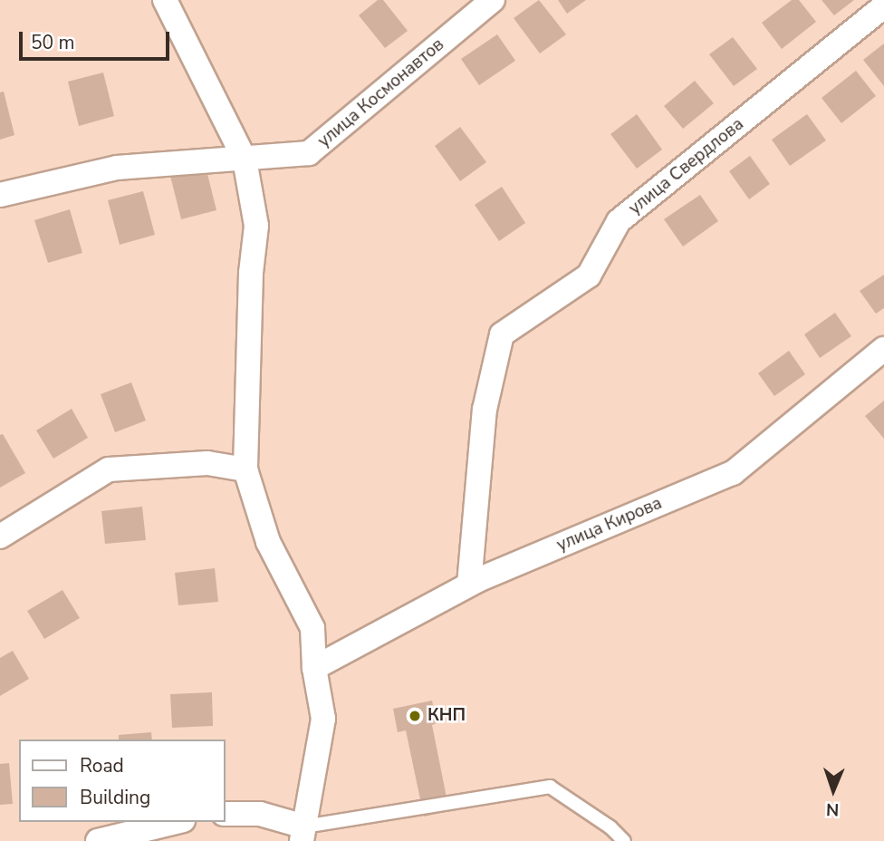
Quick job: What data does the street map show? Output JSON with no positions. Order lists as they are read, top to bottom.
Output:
{
  "streets": {
    "street": ["улица Космонавтов", "улица Свердлова", "улица Кирова"]
  },
  "crossings": [
    ["улица Свердлова", "улица Кирова"]
  ],
  "places": ["КНП"],
  "legend": ["Road", "Building"],
  "scale_bar": "50 m",
  "north": "bottom"
}
